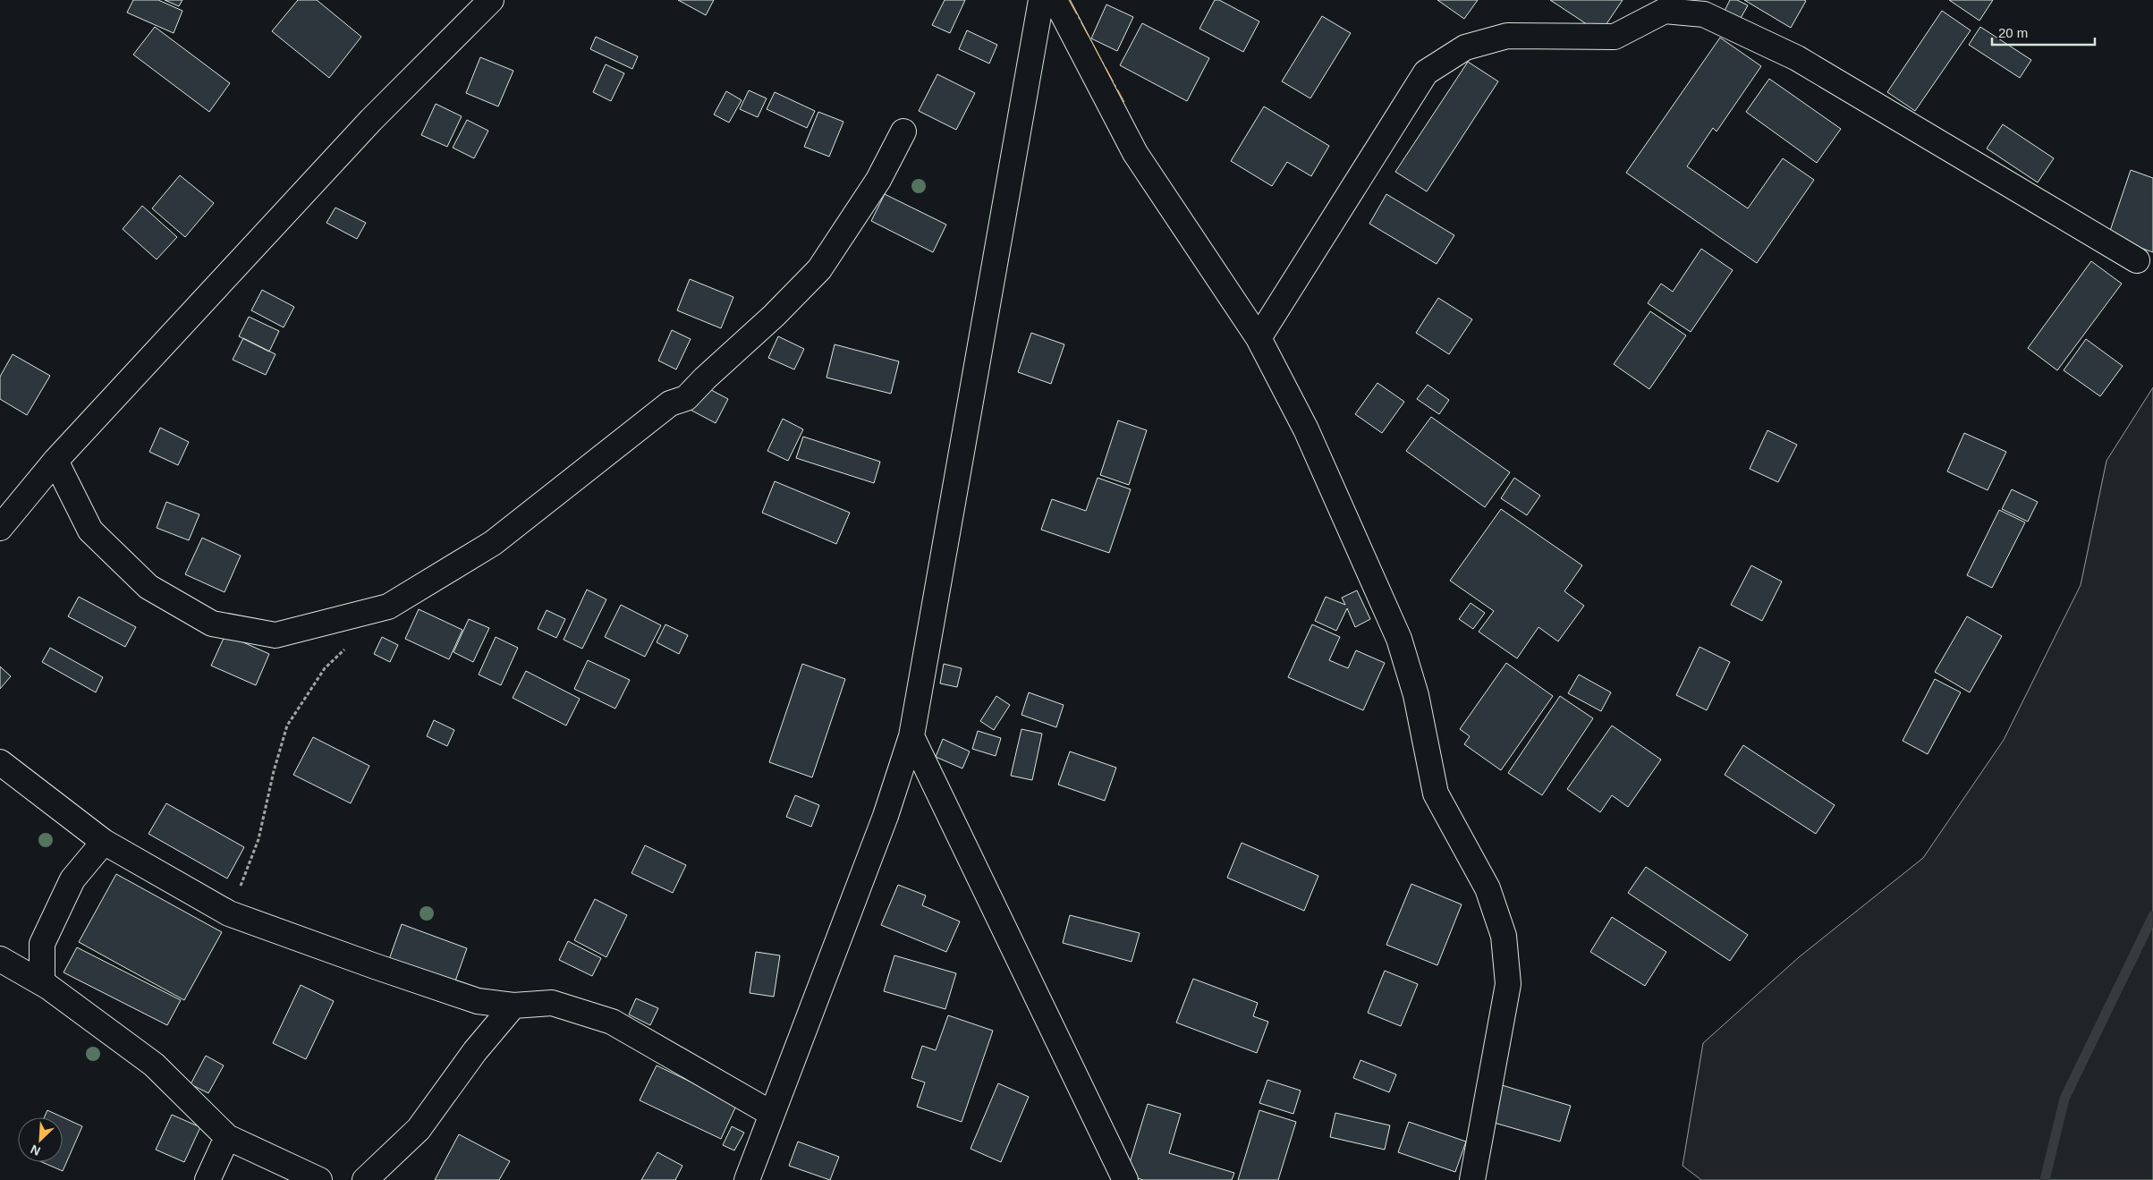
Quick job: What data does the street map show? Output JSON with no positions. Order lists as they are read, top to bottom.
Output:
{
  "scale_bar": "20 m",
  "north": "bottom left"
}
